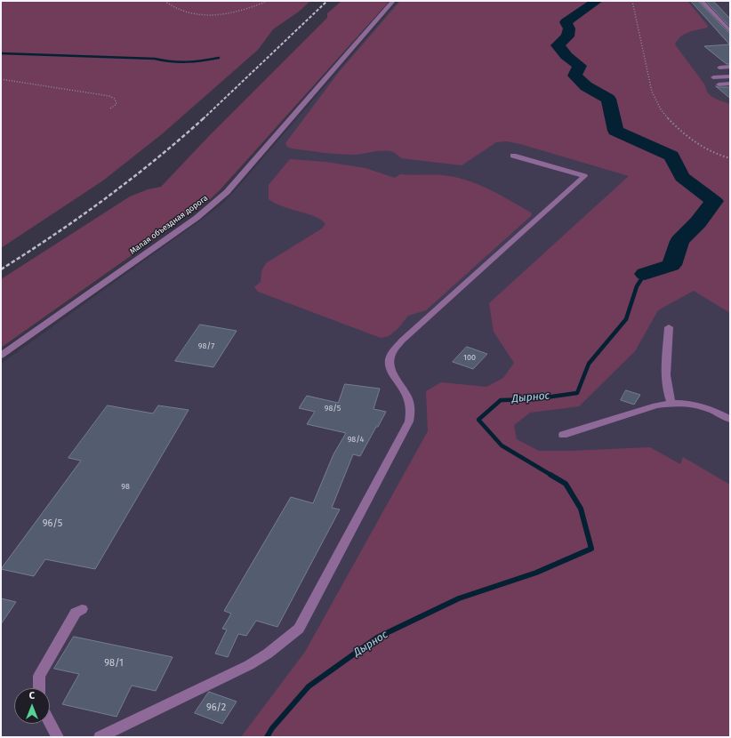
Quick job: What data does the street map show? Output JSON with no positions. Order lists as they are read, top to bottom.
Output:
{
  "streets": {
    "street": ["Малая объездная дорога"]
  },
  "water": ["Дырнос"],
  "house_numbers": [
    "98/7",
    "100",
    "98/5",
    "98/4",
    "98",
    "96/5",
    "98/1",
    "96/2"
  ],
  "north": "top"
}
